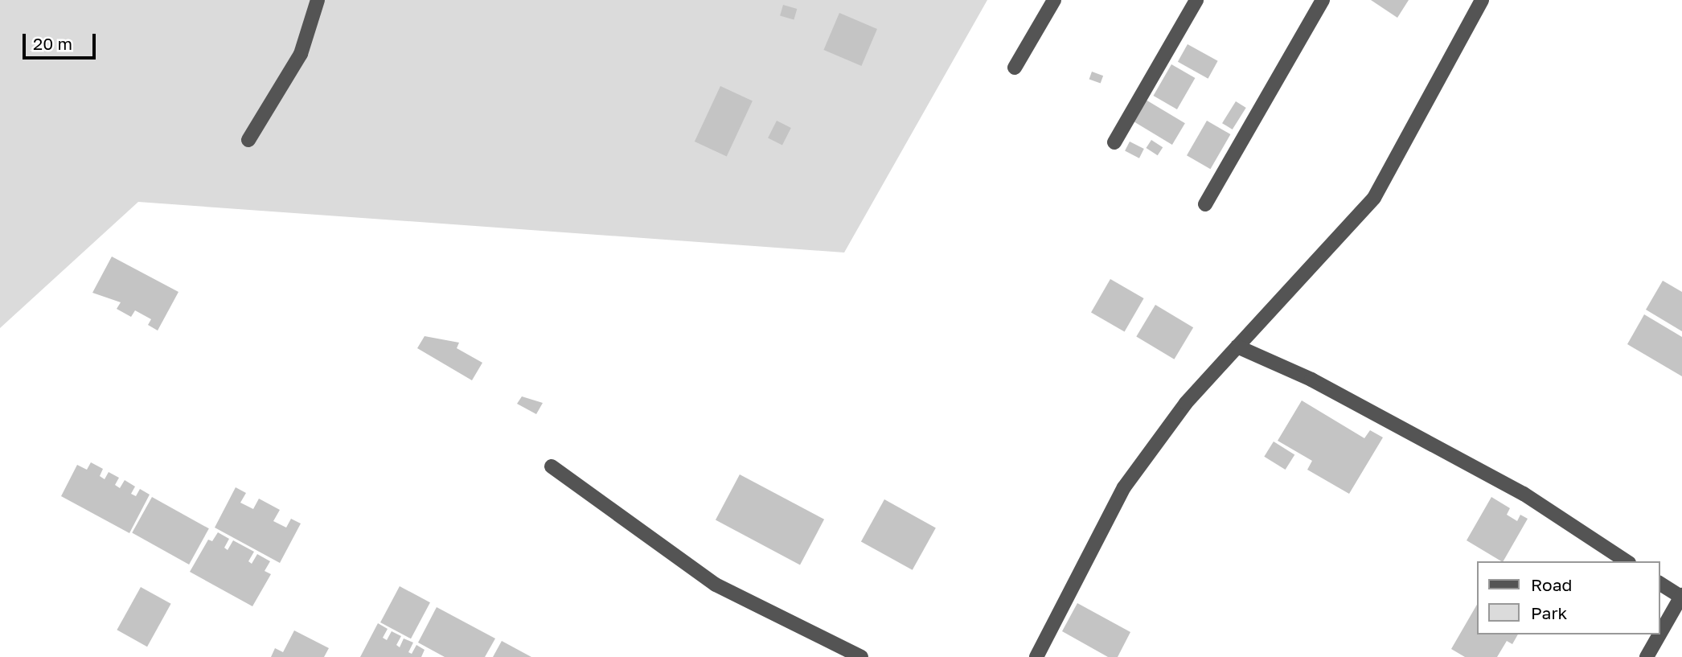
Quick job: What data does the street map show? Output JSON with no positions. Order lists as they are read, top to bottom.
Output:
{
  "legend": ["Road", "Park"],
  "scale_bar": "20 m"
}
